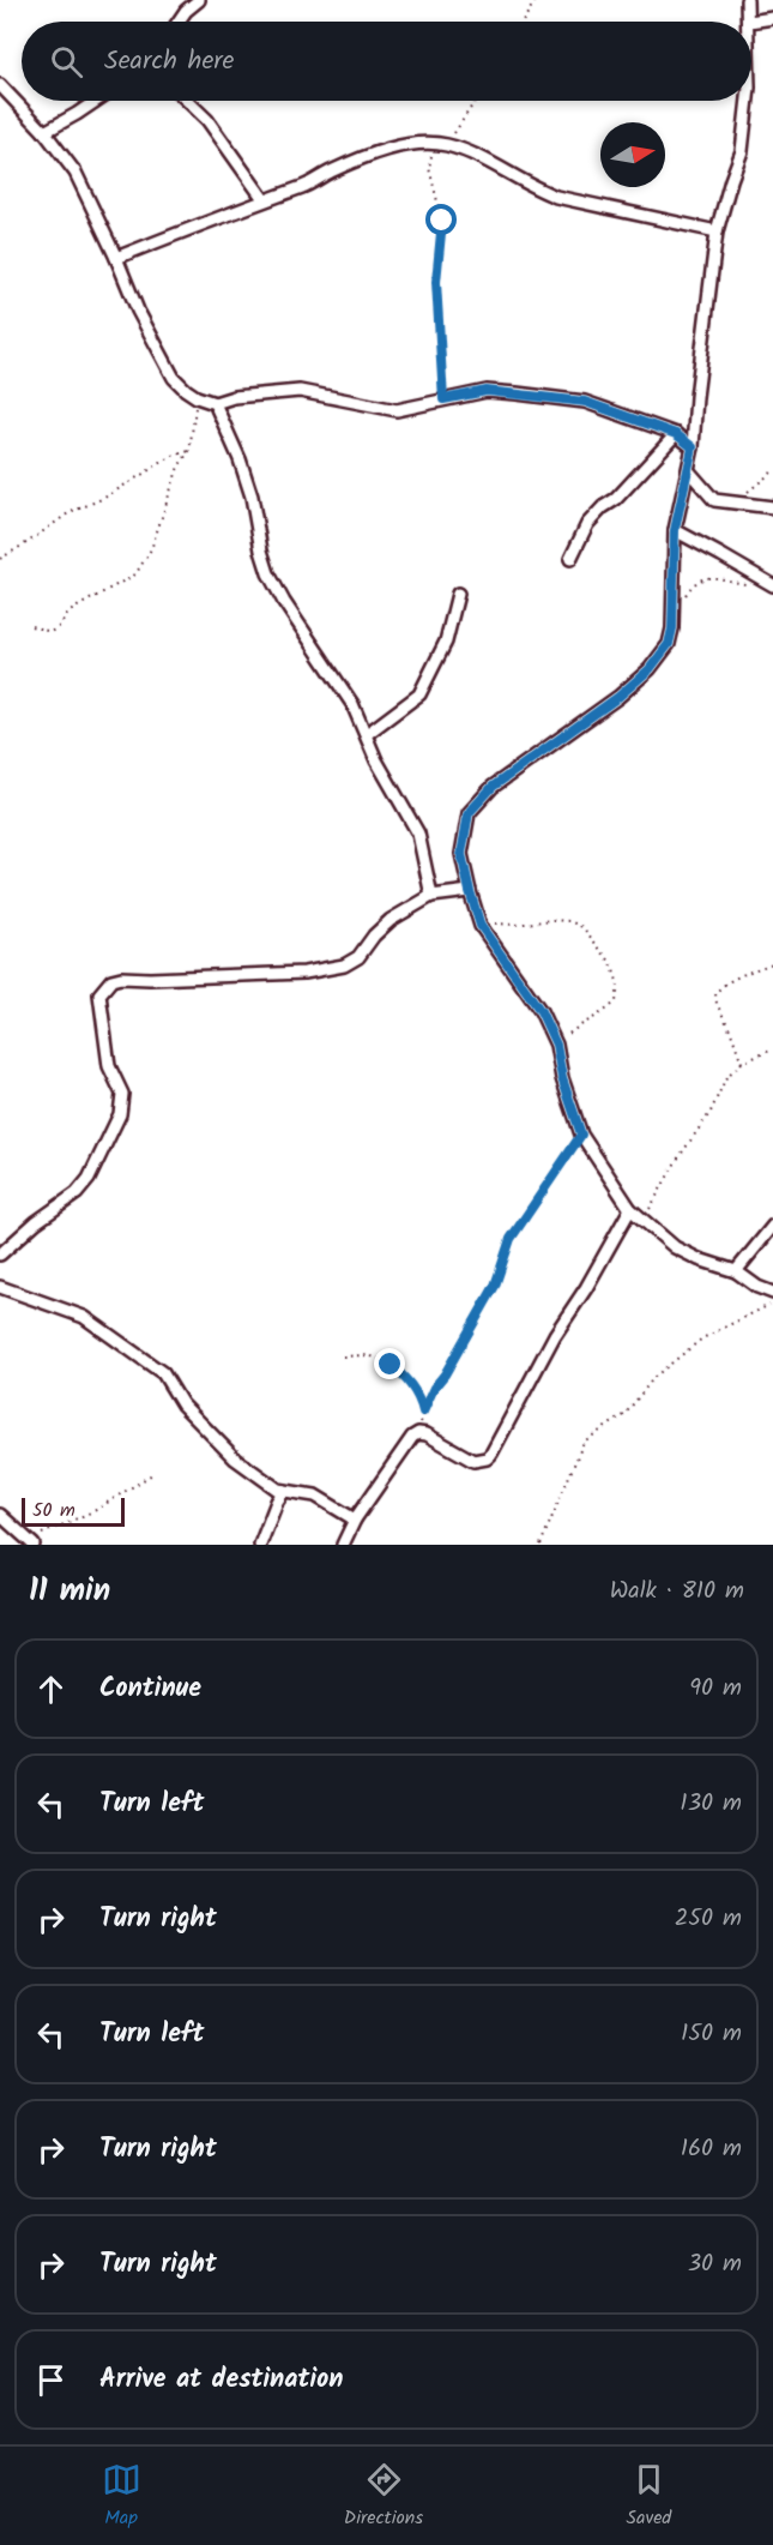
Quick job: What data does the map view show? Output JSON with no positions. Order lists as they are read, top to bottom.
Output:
{
  "scale_bar": "50 m",
  "north": "right",
  "page": {
    "search": "Search here",
    "scale": "50 m",
    "heading": ["11 min", "Walk · 810 m"],
    "list": [
      ["Continue", "90 m"],
      ["Turn left", "130 m"],
      ["Turn right", "250 m"],
      ["Turn left", "150 m"],
      ["Turn right", "160 m"],
      ["Turn right", "30 m"],
      "Arrive at destination"
    ],
    "nav": ["Map", "Directions", "Saved"]
  }
}
